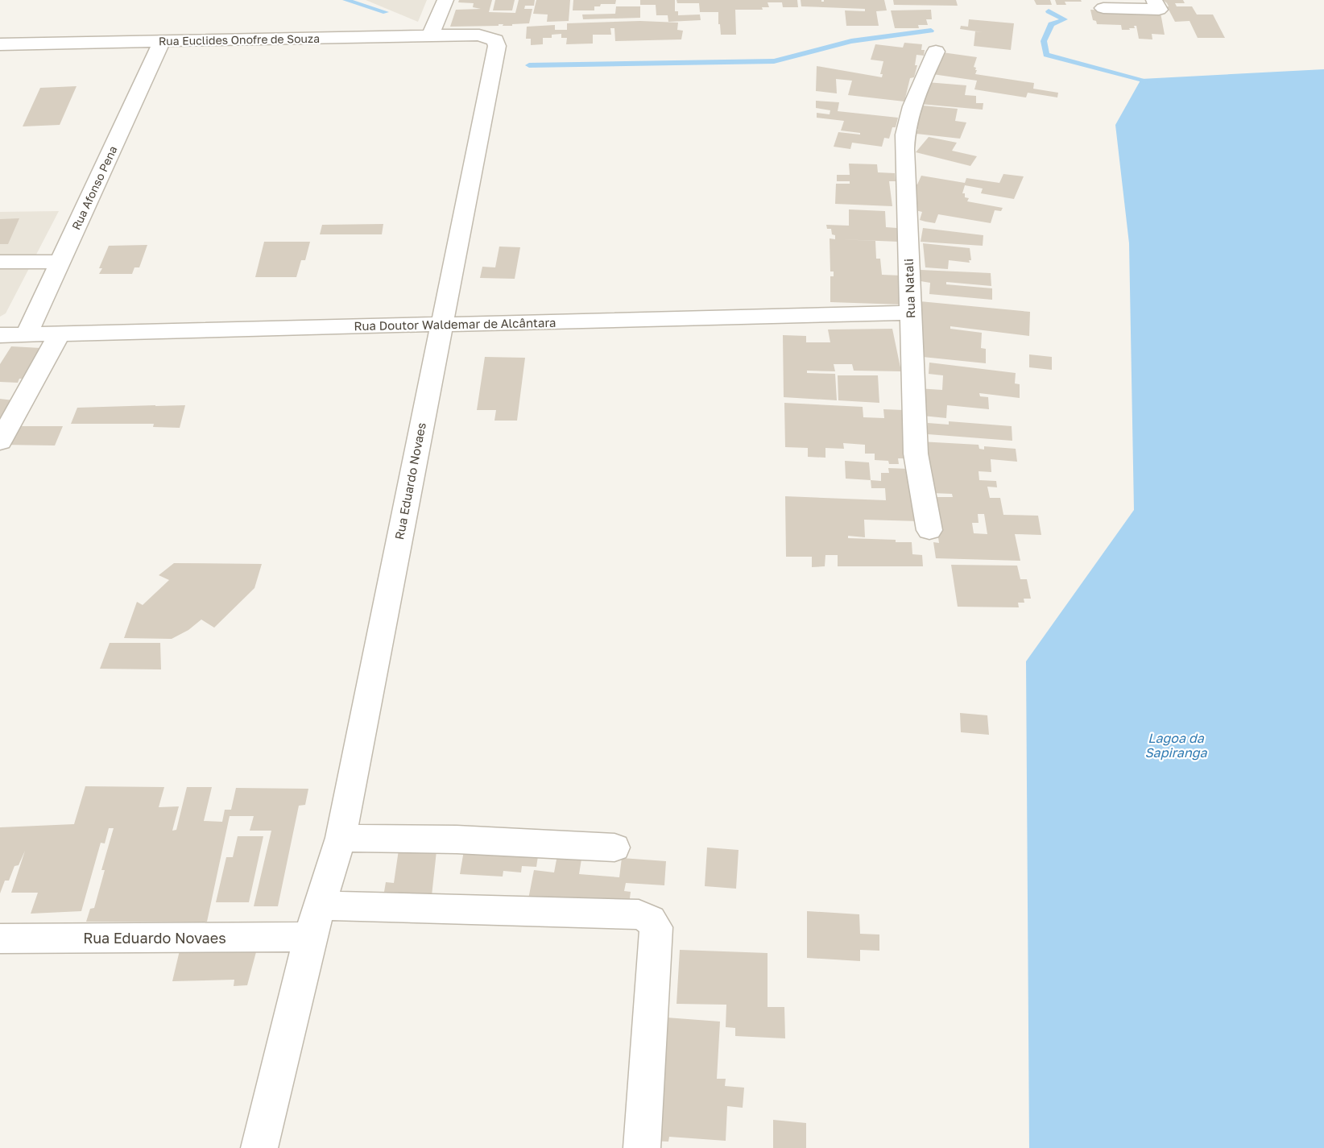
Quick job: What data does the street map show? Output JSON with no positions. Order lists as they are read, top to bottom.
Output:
{
  "streets": {
    "street": [
      "Rua Euclides Onofre de Souza",
      "Rua Afonso Pena",
      "Rua Natali",
      "Rua Doutor Waldemar de Alcântara",
      "Rua Eduardo Novaes"
    ]
  },
  "crossings": [
    ["Rua Euclides Onofre de Souza", "Rua Afonso Pena"],
    ["Rua Euclides Onofre de Souza", "Rua Eduardo Novaes"],
    ["Rua Afonso Pena", "Rua Doutor Waldemar de Alcântara"],
    ["Rua Natali", "Rua Doutor Waldemar de Alcântara"],
    ["Rua Doutor Waldemar de Alcântara", "Rua Eduardo Novaes"]
  ],
  "water": ["Lagoa da Sapiranga"]
}
